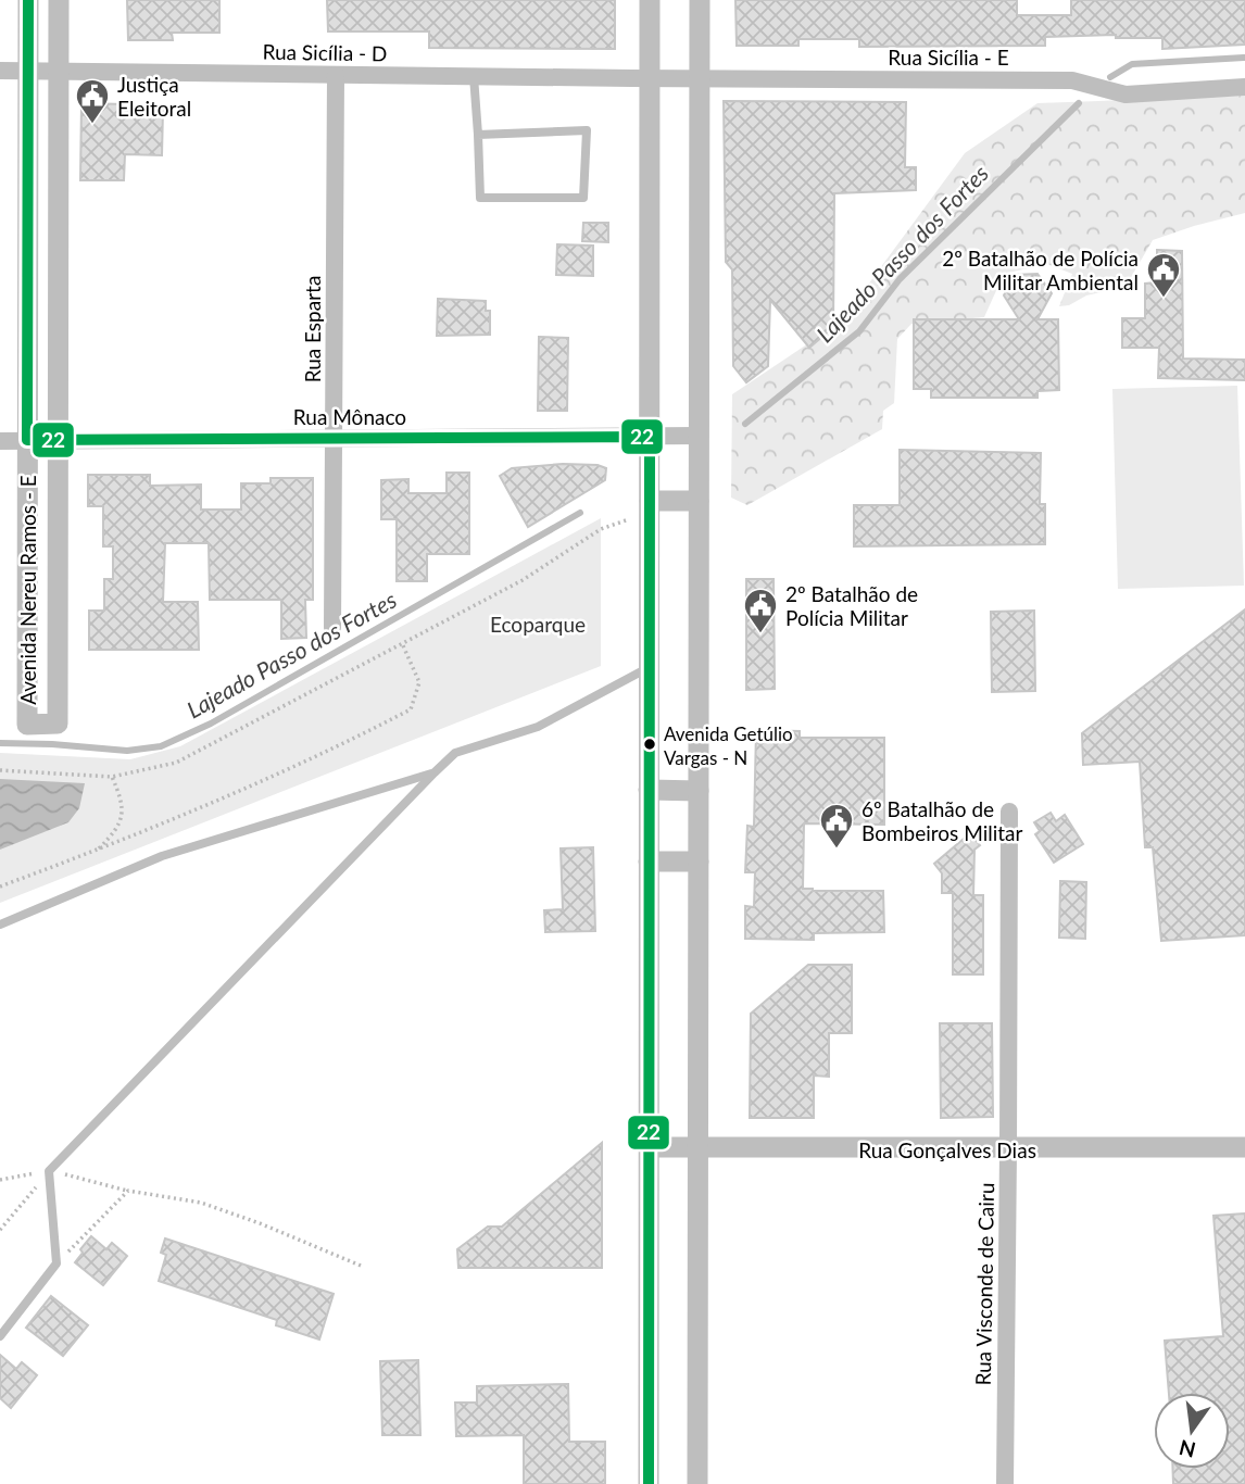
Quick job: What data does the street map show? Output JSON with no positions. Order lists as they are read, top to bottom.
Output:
{
  "streets": {
    "street": [
      "Rua Sicília - D",
      "Rua Sicília - E",
      "Rua Esparta",
      "Rua Mônaco",
      "Avenida Nereu Ramos - E",
      "Rua Gonçalves Dias",
      "Rua Visconde de Cairu"
    ]
  },
  "crossings": [
    ["Rua Sicília - D", "Rua Sicília - E"],
    ["Rua Sicília - D", "Rua Esparta"],
    ["Rua Sicília - D", "Avenida Nereu Ramos - E"],
    ["Rua Esparta", "Rua Mônaco"],
    ["Rua Mônaco", "Avenida Nereu Ramos - E"],
    ["Rua Gonçalves Dias", "Rua Visconde de Cairu"]
  ],
  "water": ["Lajeado Passo dos Fortes"],
  "parks": ["Ecoparque"],
  "places": {
    "public building": [
      "Justiça Eleitoral",
      "2º Batalhão de Polícia Militar Ambiental",
      "2º Batalhão de Polícia Militar",
      "6º Batalhão de Bombeiros Militar"
    ],
    "other": ["Avenida Getúlio Vargas - N"]
  },
  "lines": ["transit line 22"],
  "north": "bottom"
}
